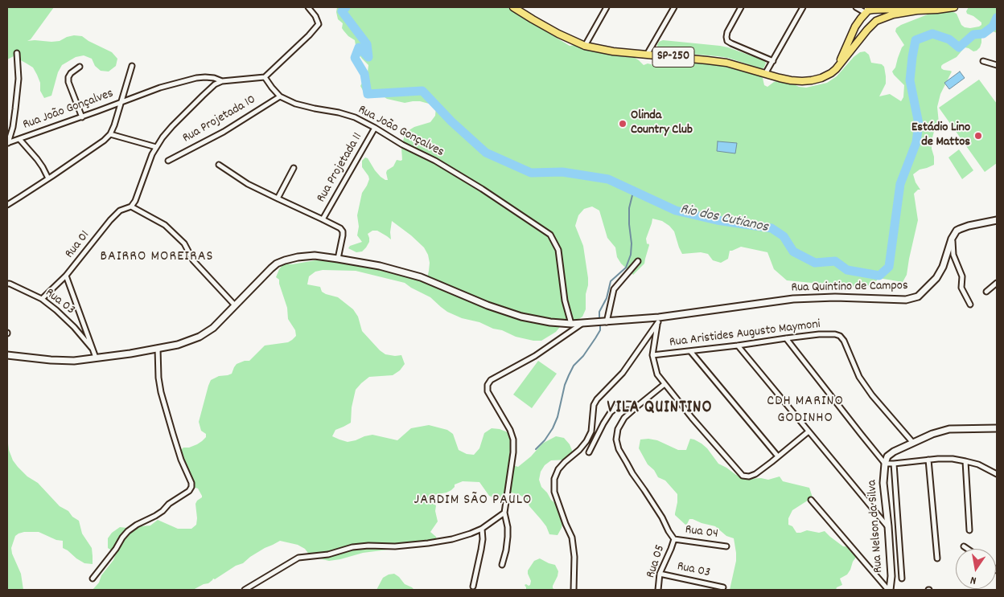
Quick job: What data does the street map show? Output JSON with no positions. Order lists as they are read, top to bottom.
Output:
{
  "streets": {
    "main road": ["SP-250", "Rua Quintino de Campos", "Rua Nelson da Silva"],
    "street": [
      "Rua João Gonçalves",
      "Rua Projetada 10",
      "Rua Projetada 11",
      "Rua 01",
      "Rua 03",
      "Rua Aristides Augusto Maymoni",
      "Rua 04",
      "Rua 05"
    ]
  },
  "crossings": [
    ["Rua João Gonçalves", "Rua Projetada 10"],
    ["Rua João Gonçalves", "Rua Projetada 11"],
    ["Rua João Gonçalves", "Rua Quintino de Campos"],
    ["Rua 01", "Rua 03"],
    ["Rua 03", "Rua 05"],
    ["Rua Aristides Augusto Maymoni", "Rua Nelson da Silva"],
    ["Rua 04", "Rua 05"]
  ],
  "districts": [
    "BAIRRO MOREIRAS",
    "CDH MARINO GODINHO",
    "VILA QUINTINO",
    "JARDIM SÃO PAULO"
  ],
  "water": ["Rio dos Cutianos"],
  "places": ["Olinda Country Club", "Estádio Lino de Mattos"],
  "north": "bottom"
}
